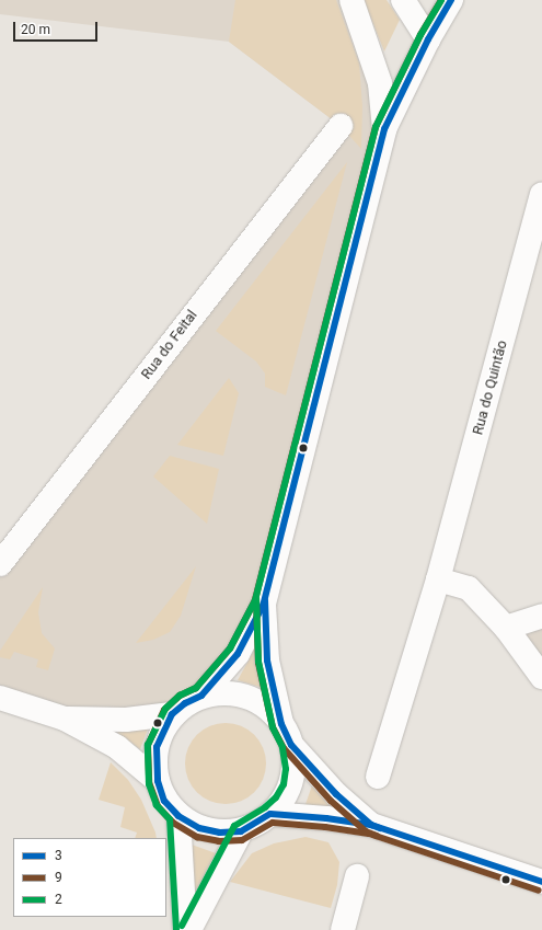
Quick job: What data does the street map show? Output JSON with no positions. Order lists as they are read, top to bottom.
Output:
{
  "streets": {
    "street": ["Rua do Feital", "Rua do Quintão"]
  },
  "lines": ["transit line 3", "transit line 9", "transit line 2"],
  "legend": ["3", "9", "2"],
  "scale_bar": "20 m"
}
